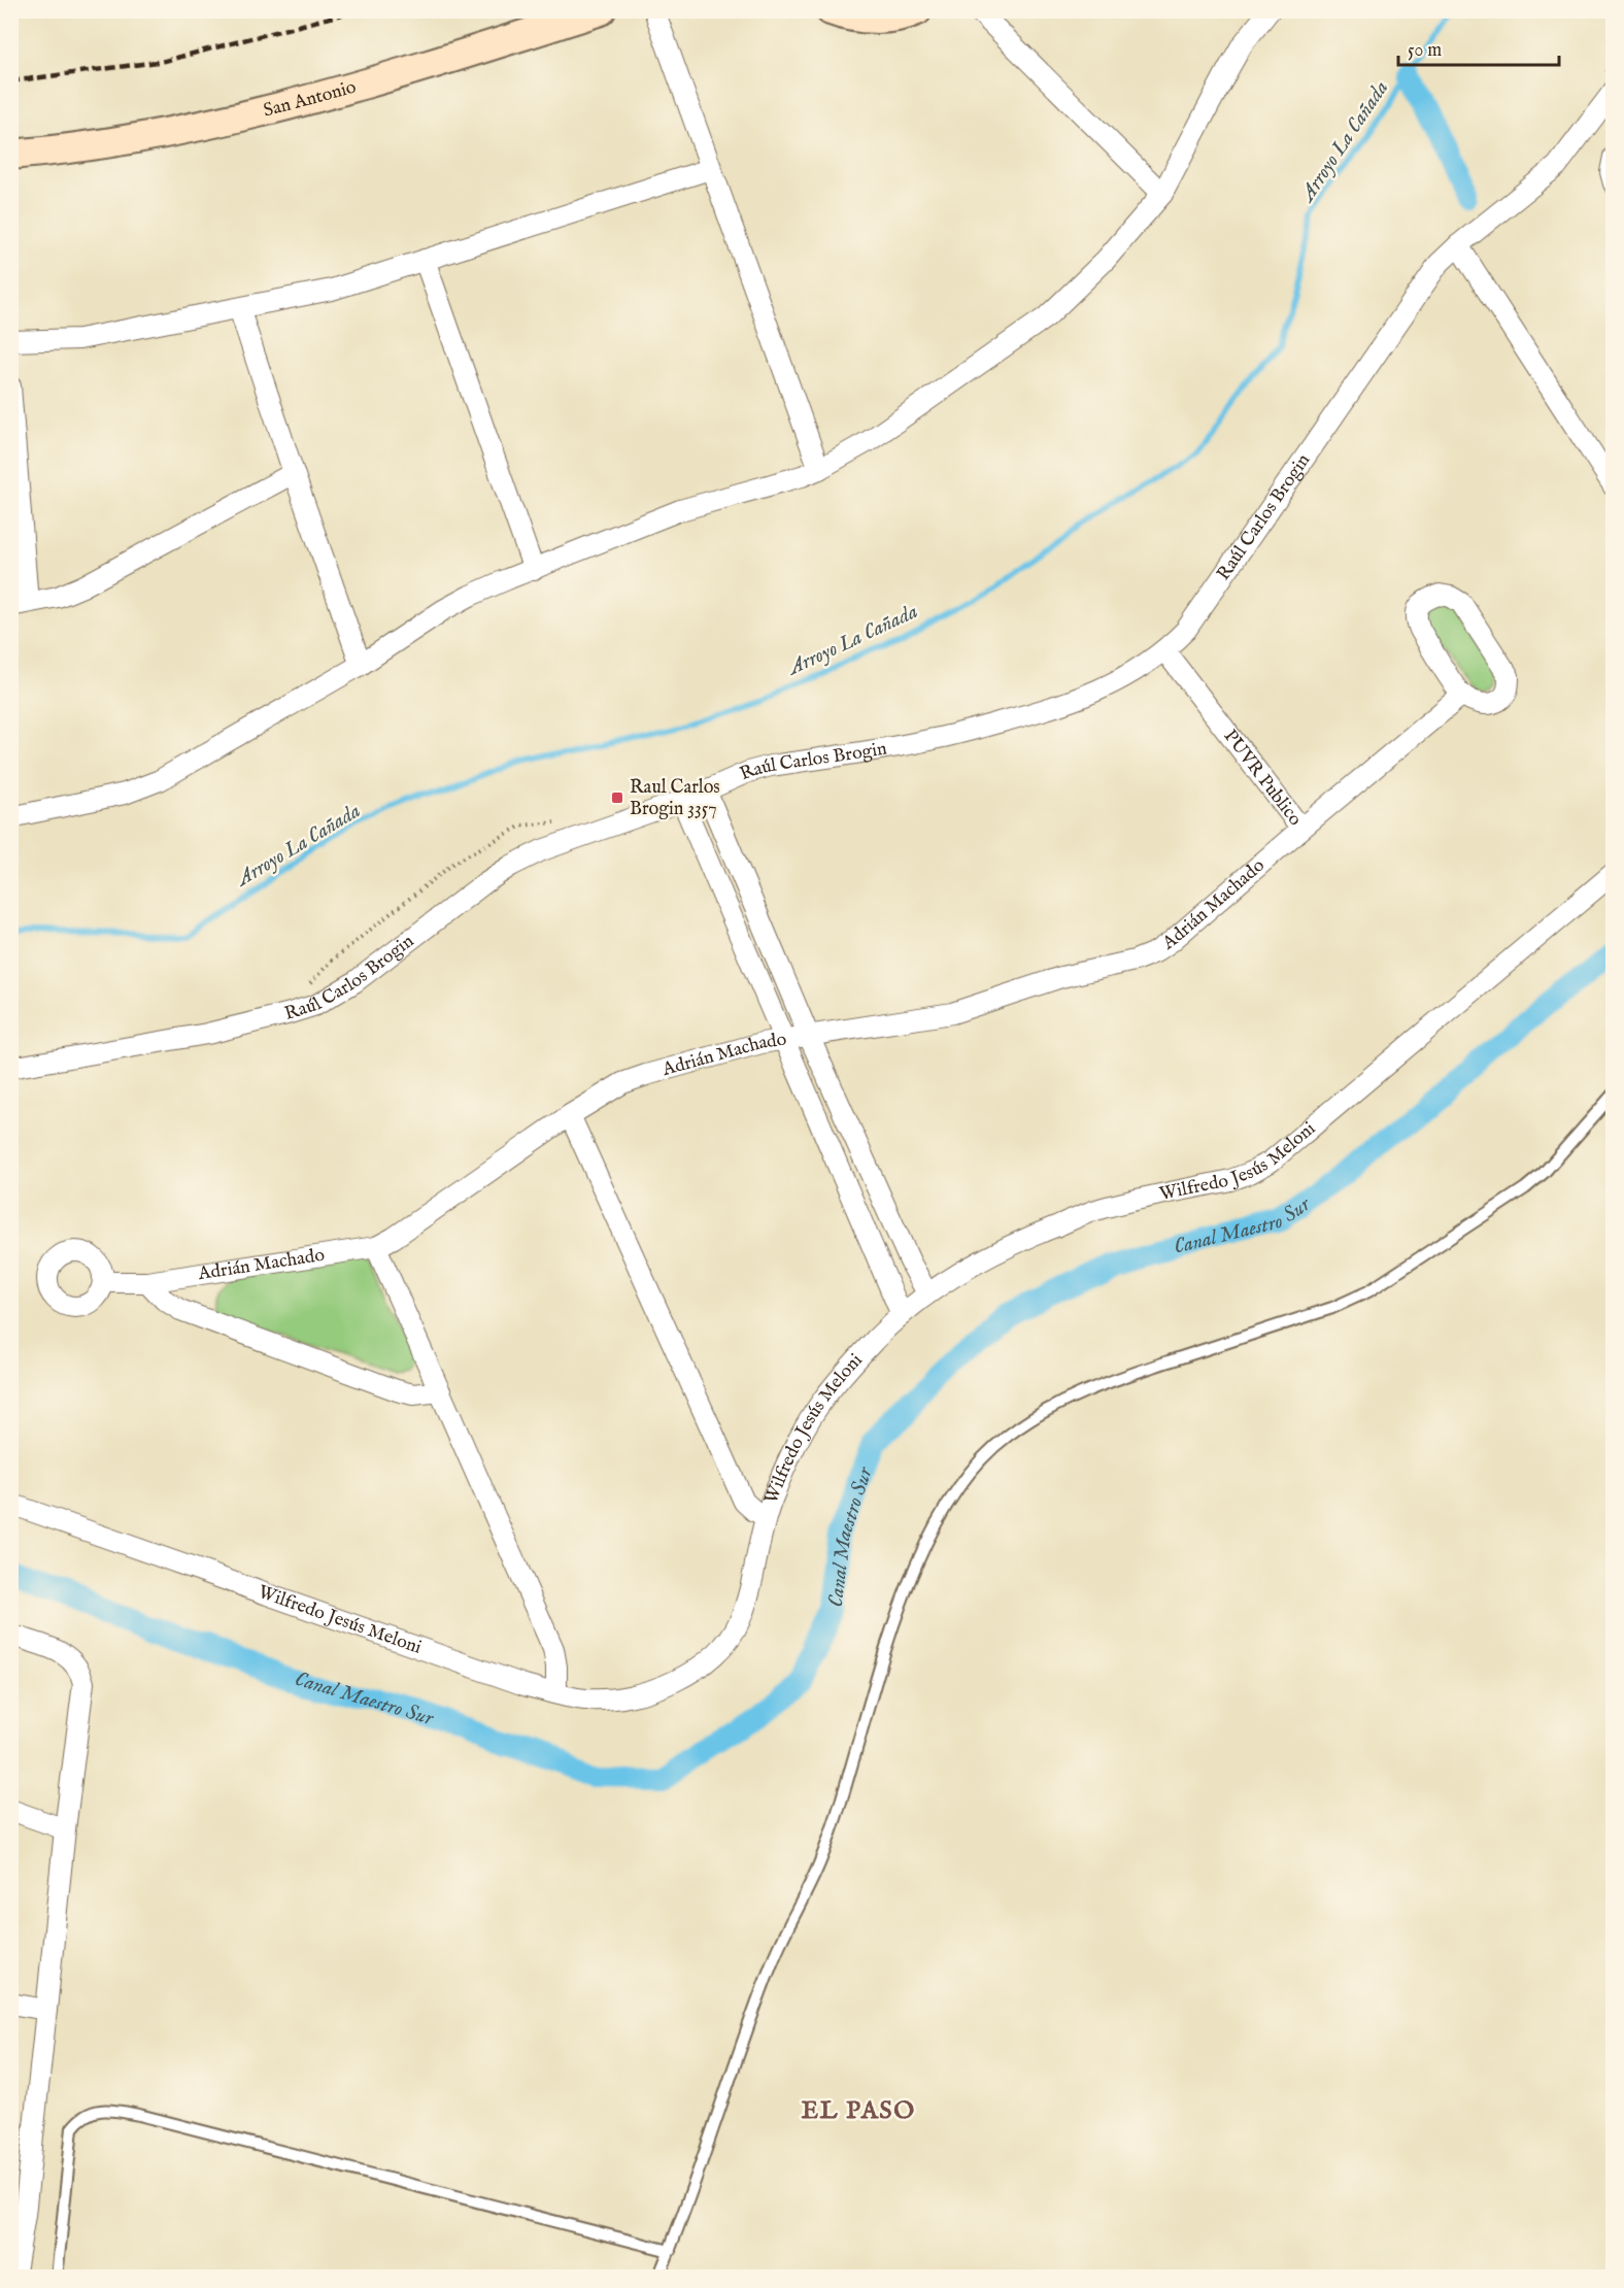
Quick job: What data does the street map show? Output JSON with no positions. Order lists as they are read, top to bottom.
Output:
{
  "streets": {
    "main road": ["San Antonio"],
    "street": [
      "Raúl Carlos Brogin",
      "PUVR Publico",
      "Adrián Machado",
      "Wilfredo Jesús Meloni"
    ]
  },
  "crossings": [
    ["Raúl Carlos Brogin", "PUVR Publico"],
    ["PUVR Publico", "Adrián Machado"]
  ],
  "districts": ["EL PASO"],
  "water": ["Arroyo La Cañada", "Canal Maestro Sur"],
  "places": {
    "transit": ["Raul Carlos Brogin 3357"]
  },
  "scale_bar": "50 m"
}
